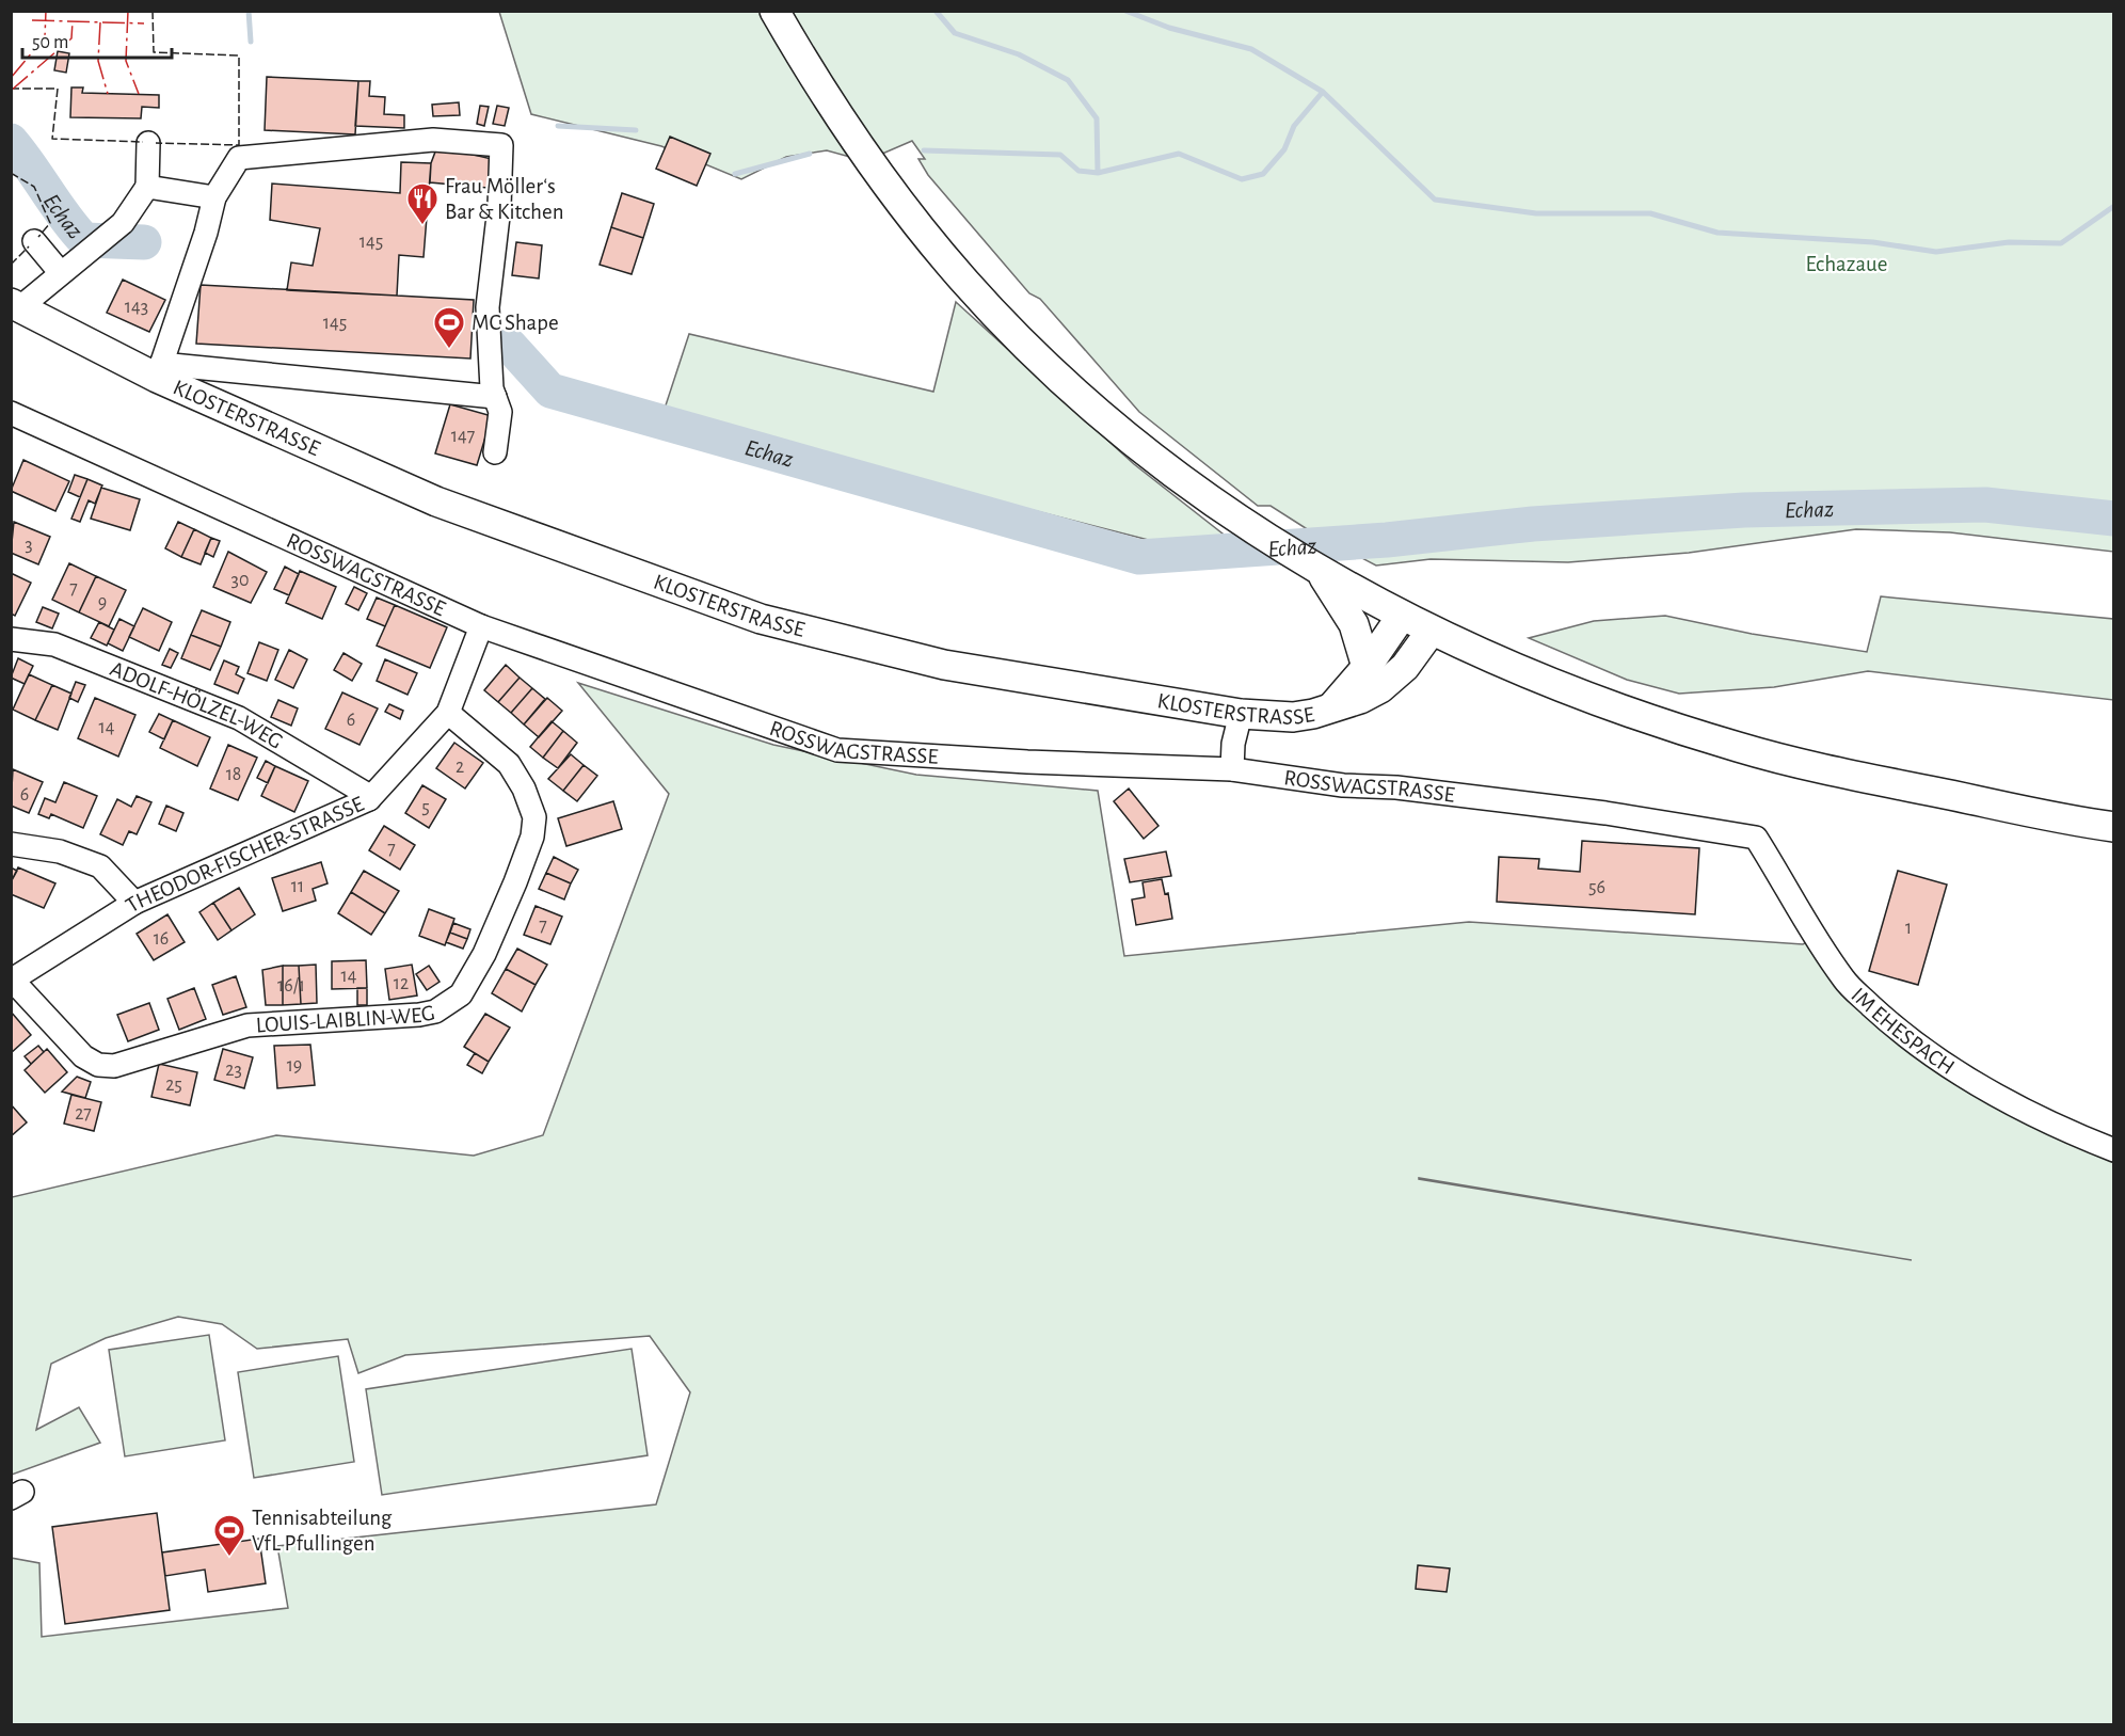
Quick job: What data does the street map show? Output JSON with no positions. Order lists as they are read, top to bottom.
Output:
{
  "streets": {
    "main road": ["KLOSTERSTRASSE"],
    "street": [
      "ROSSWAGSTRASSE",
      "ADOLF-HÖLZEL-WEG",
      "THEODOR-FISCHER-STRASSE",
      "LOUIS-LAIBLIN-WEG",
      "IM EHESPACH"
    ]
  },
  "crossings": [
    ["ROSSWAGSTRASSE", "THEODOR-FISCHER-STRASSE"],
    ["ROSSWAGSTRASSE", "IM EHESPACH"],
    ["ADOLF-HÖLZEL-WEG", "THEODOR-FISCHER-STRASSE"],
    ["THEODOR-FISCHER-STRASSE", "LOUIS-LAIBLIN-WEG"]
  ],
  "water": ["Echaz"],
  "parks": ["Echazaue"],
  "places": {
    "restaurant": ["Frau Möller‘s Bar & Kitchen"],
    "sports": ["MC Shape", "Tennisabteilung VfL Pfullingen"]
  },
  "house_numbers": [
    "145",
    "143",
    "145",
    "147",
    "3",
    "30",
    "7",
    "9",
    "6",
    "14",
    "2",
    "18",
    "6",
    "5",
    "7",
    "11",
    "56",
    "7",
    "1",
    "16",
    "14",
    "12",
    "16/1",
    "19",
    "23",
    "25",
    "27"
  ],
  "scale_bar": "50 m"
}
